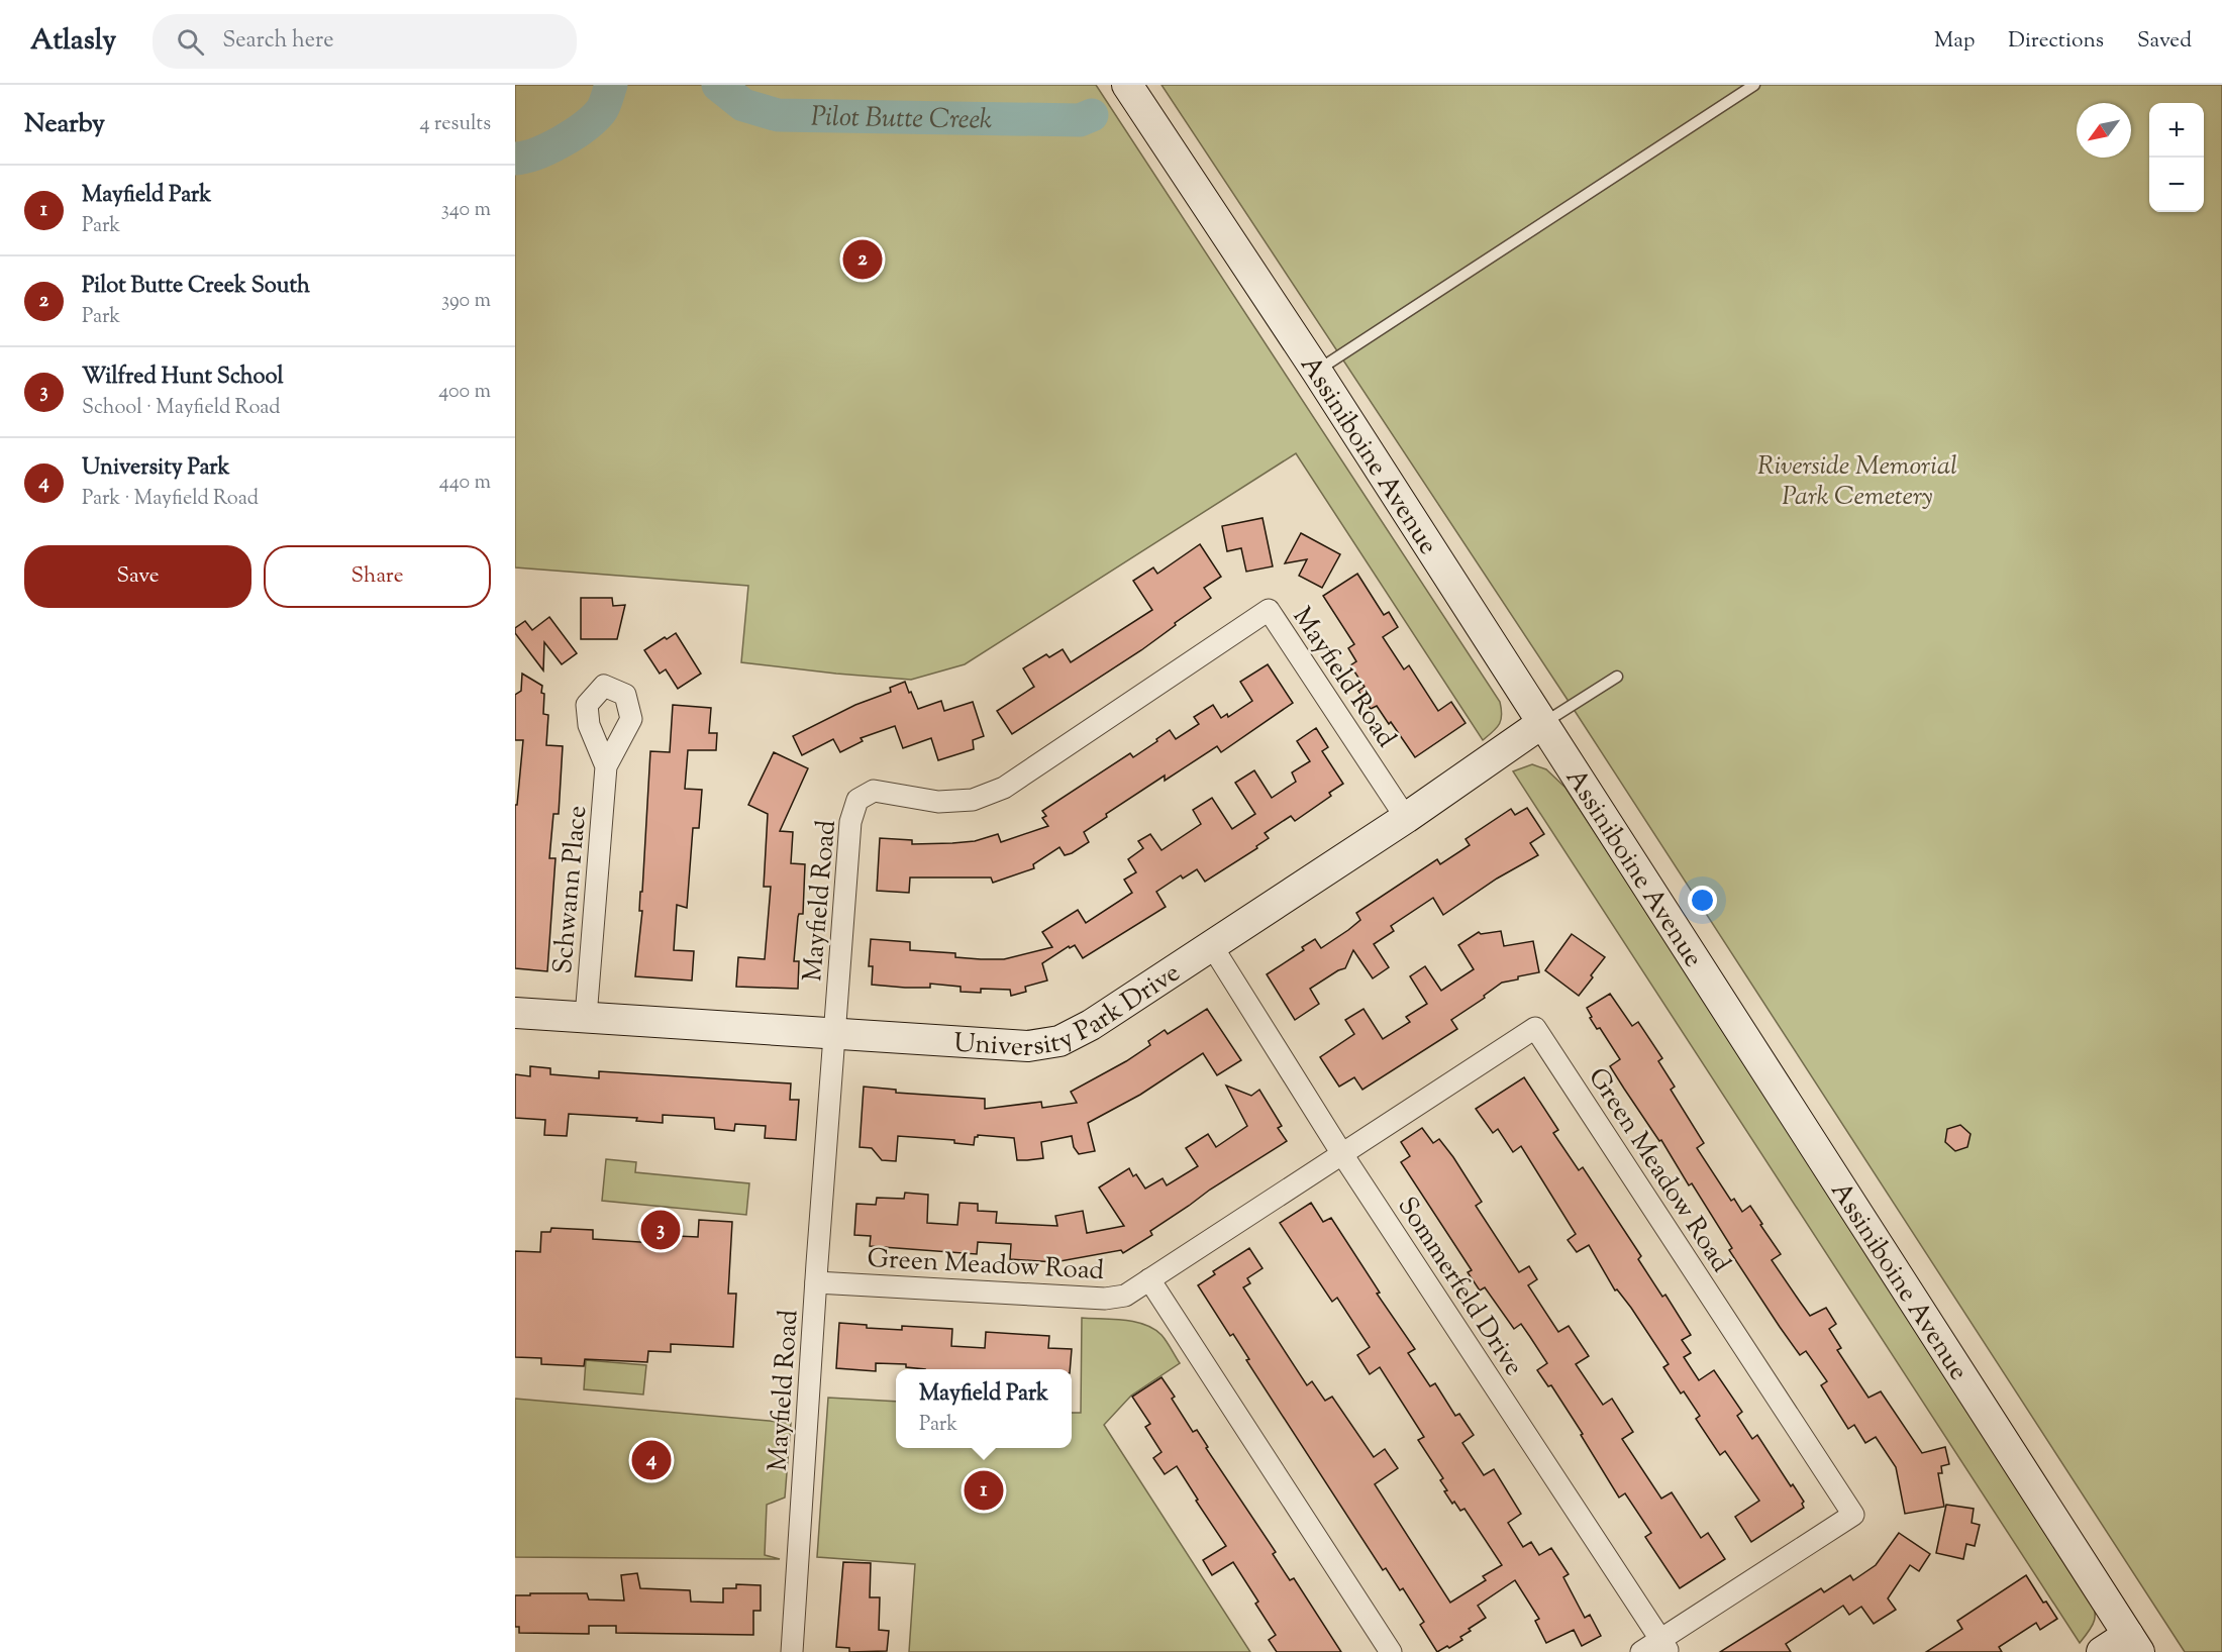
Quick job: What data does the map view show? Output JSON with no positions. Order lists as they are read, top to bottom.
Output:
{
  "streets": {
    "street": [
      "Assiniboine Avenue",
      "Mayfield Road",
      "Schwann Place",
      "University Park Drive",
      "Green Meadow Road",
      "Sommerfeld Drive"
    ]
  },
  "crossings": [
    ["Assiniboine Avenue", "University Park Drive"],
    ["Mayfield Road", "University Park Drive"],
    ["Mayfield Road", "Green Meadow Road"],
    ["Schwann Place", "University Park Drive"],
    ["University Park Drive", "Sommerfeld Drive"],
    ["Green Meadow Road", "Sommerfeld Drive"]
  ],
  "water": ["Pilot Butte Creek"],
  "parks": ["Riverside Memorial Park Cemetery"],
  "north": "bottom left",
  "page": {
    "header": "Atlasly",
    "search": "Search here",
    "nav": ["Map", "Directions", "Saved"],
    "heading": ["Nearby", "4 results"],
    "map_buttons": ["+", "−"],
    "list": [
      {
        "mark": "1",
        "name": "Mayfield Park",
        "note": "Park",
        "value": "340 m"
      },
      {
        "mark": "2",
        "name": "Pilot Butte Creek South",
        "note": "Park",
        "value": "390 m"
      },
      {
        "mark": "3",
        "name": "Wilfred Hunt School",
        "note": "School · Mayfield Road",
        "value": "400 m"
      },
      {
        "mark": "4",
        "name": "University Park",
        "note": "Park · Mayfield Road",
        "value": "440 m"
      }
    ],
    "pins": [
      "2",
      "3",
      "4",
      "1"
    ],
    "buttons": ["Save", "Share"],
    "popup": ["Mayfield Park", "Park"]
  }
}
